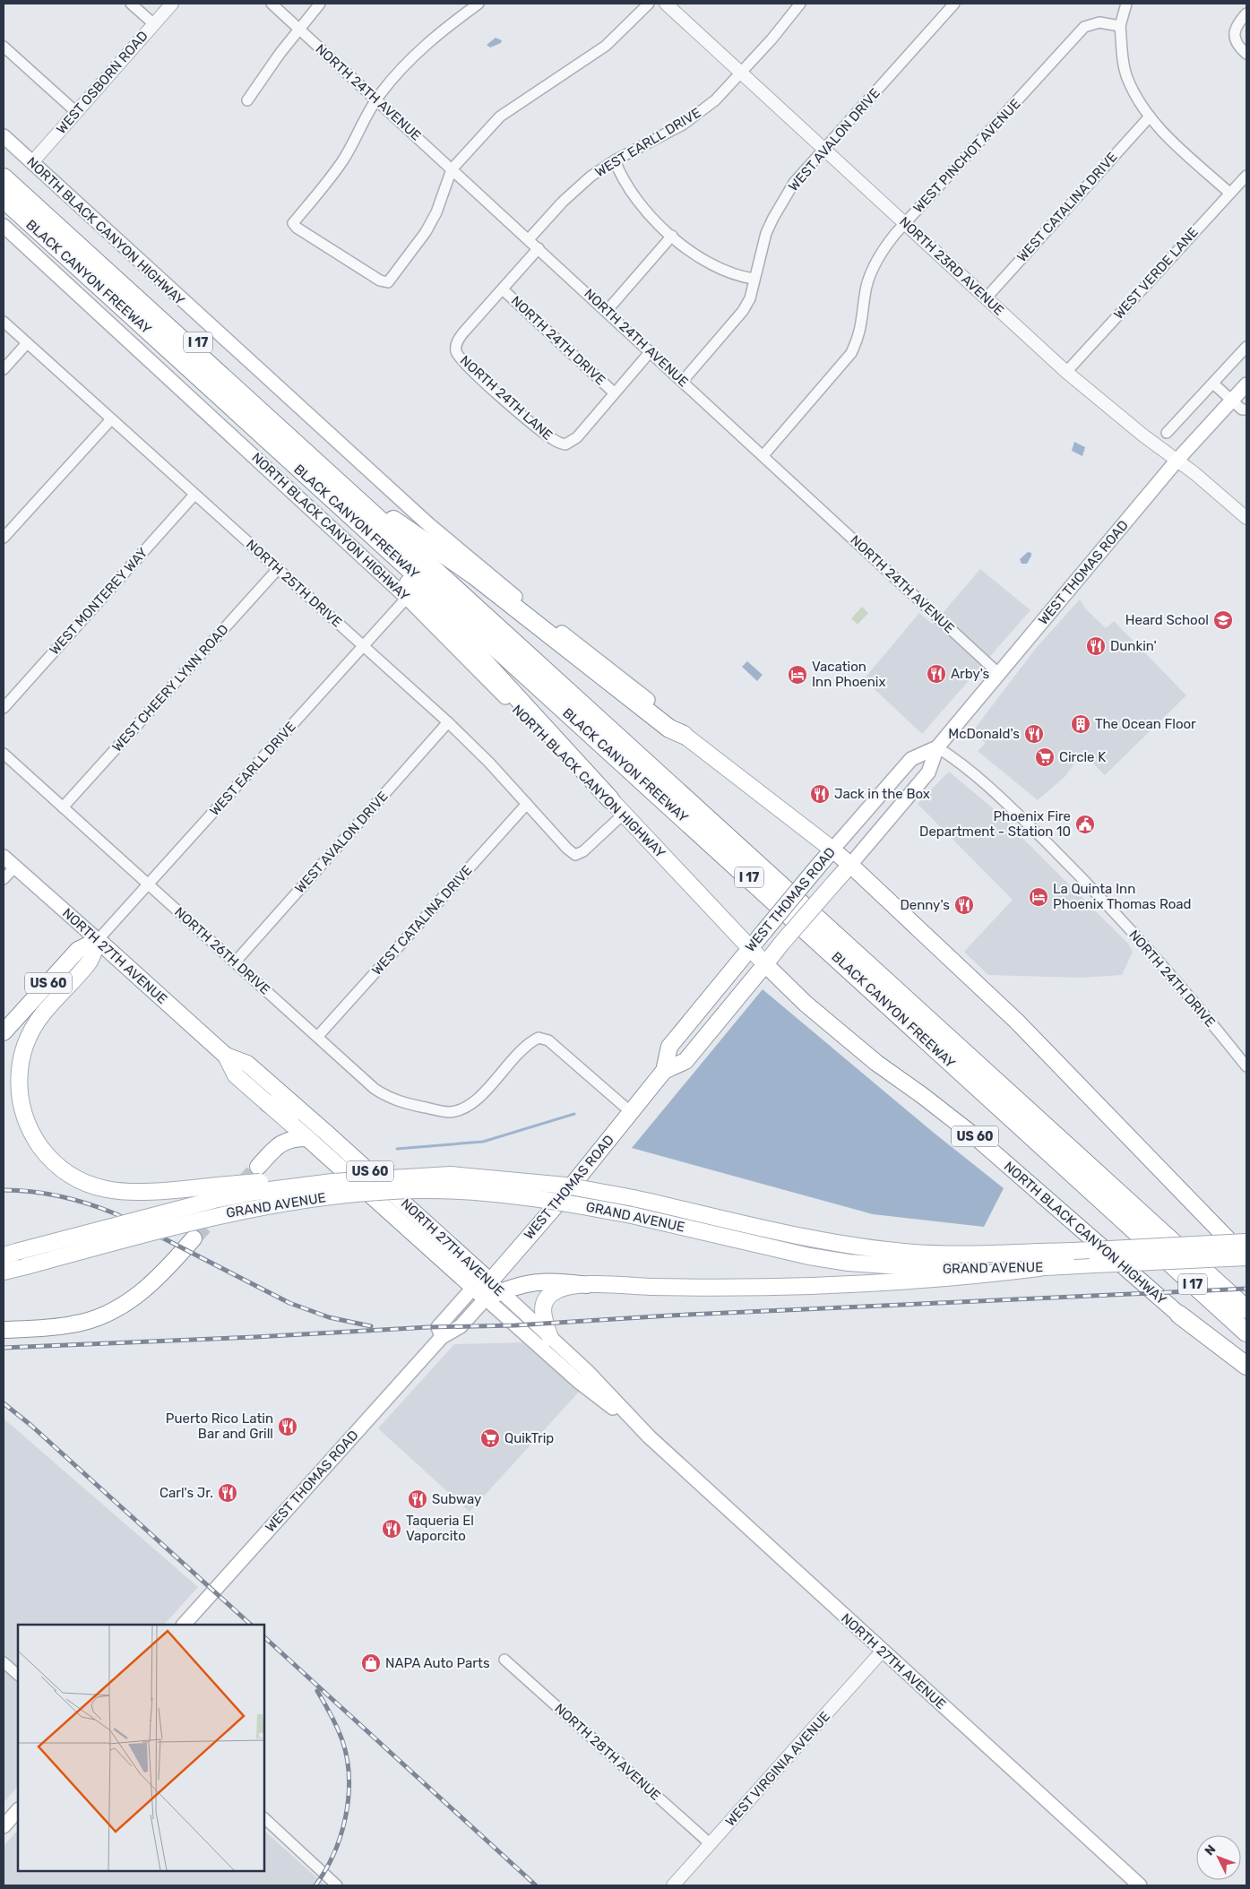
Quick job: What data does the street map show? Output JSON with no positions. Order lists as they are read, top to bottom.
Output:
{
  "streets": {
    "highway": ["BLACK CANYON FREEWAY", "I 17"],
    "main road": [
      "NORTH BLACK CANYON HIGHWAY",
      "WEST THOMAS ROAD",
      "NORTH 27TH AVENUE",
      "US 60",
      "GRAND AVENUE"
    ],
    "street": [
      "WEST OSBORN ROAD",
      "NORTH 24TH AVENUE",
      "WEST AVALON DRIVE",
      "WEST EARLL DRIVE",
      "WEST PINCHOT AVENUE",
      "WEST CATALINA DRIVE",
      "NORTH 23RD AVENUE",
      "WEST VERDE LANE",
      "NORTH 24TH DRIVE",
      "NORTH 24TH LANE",
      "NORTH 25TH DRIVE",
      "WEST MONTEREY WAY",
      "WEST CHEERY LYNN ROAD",
      "NORTH 26TH DRIVE",
      "NORTH 28TH AVENUE",
      "WEST VIRGINIA AVENUE"
    ]
  },
  "crossings": [
    ["WEST OSBORN ROAD", "NORTH BLACK CANYON HIGHWAY"],
    ["NORTH 24TH AVENUE", "WEST AVALON DRIVE"],
    ["NORTH 24TH AVENUE", "WEST EARLL DRIVE"],
    ["NORTH 24TH AVENUE", "WEST PINCHOT AVENUE"],
    ["NORTH 24TH AVENUE", "WEST THOMAS ROAD"],
    ["WEST AVALON DRIVE", "NORTH 23RD AVENUE"],
    ["WEST AVALON DRIVE", "NORTH 25TH DRIVE"],
    ["WEST AVALON DRIVE", "NORTH 26TH DRIVE"],
    ["WEST EARLL DRIVE", "NORTH BLACK CANYON HIGHWAY"],
    ["WEST EARLL DRIVE", "NORTH 23RD AVENUE"],
    ["WEST EARLL DRIVE", "NORTH 25TH DRIVE"],
    ["WEST EARLL DRIVE", "NORTH 26TH DRIVE"],
    ["WEST EARLL DRIVE", "NORTH 27TH AVENUE"],
    ["WEST EARLL DRIVE", "US 60"],
    ["WEST PINCHOT AVENUE", "NORTH 23RD AVENUE"],
    ["WEST CATALINA DRIVE", "NORTH 23RD AVENUE"],
    ["WEST CATALINA DRIVE", "NORTH 25TH DRIVE"],
    ["WEST CATALINA DRIVE", "NORTH 26TH DRIVE"],
    ["NORTH BLACK CANYON HIGHWAY", "WEST THOMAS ROAD"],
    ["NORTH BLACK CANYON HIGHWAY", "NORTH 25TH DRIVE"],
    ["NORTH BLACK CANYON HIGHWAY", "GRAND AVENUE"],
    ["NORTH 23RD AVENUE", "WEST VERDE LANE"],
    ["NORTH 23RD AVENUE", "WEST THOMAS ROAD"],
    ["NORTH 24TH DRIVE", "NORTH 24TH LANE"],
    ["NORTH 24TH DRIVE", "WEST THOMAS ROAD"],
    ["WEST THOMAS ROAD", "NORTH 26TH DRIVE"],
    ["WEST THOMAS ROAD", "NORTH 27TH AVENUE"],
    ["NORTH 25TH DRIVE", "WEST MONTEREY WAY"],
    ["NORTH 25TH DRIVE", "WEST CHEERY LYNN ROAD"],
    ["WEST CHEERY LYNN ROAD", "NORTH 26TH DRIVE"],
    ["NORTH 27TH AVENUE", "US 60"],
    ["NORTH 27TH AVENUE", "WEST VIRGINIA AVENUE"],
    ["NORTH 28TH AVENUE", "WEST VIRGINIA AVENUE"]
  ],
  "places": {
    "school or university": ["Heard School"],
    "restaurant": [
      "Dunkin'",
      "Arby's",
      "McDonald's",
      "Jack in the Box",
      "Denny's",
      "Puerto Rico Latin Bar and Grill",
      "Carl's Jr.",
      "Subway",
      "Taqueria El Vaporcito"
    ],
    "hotel": ["Vacation Inn Phoenix", "La Quinta Inn Phoenix Thomas Road"],
    "building": ["The Ocean Floor"],
    "supermarket": ["Circle K", "QuikTrip"],
    "public building": ["Phoenix Fire Department - Station 10"],
    "shop": ["NAPA Auto Parts"]
  },
  "north": "top left"
}
